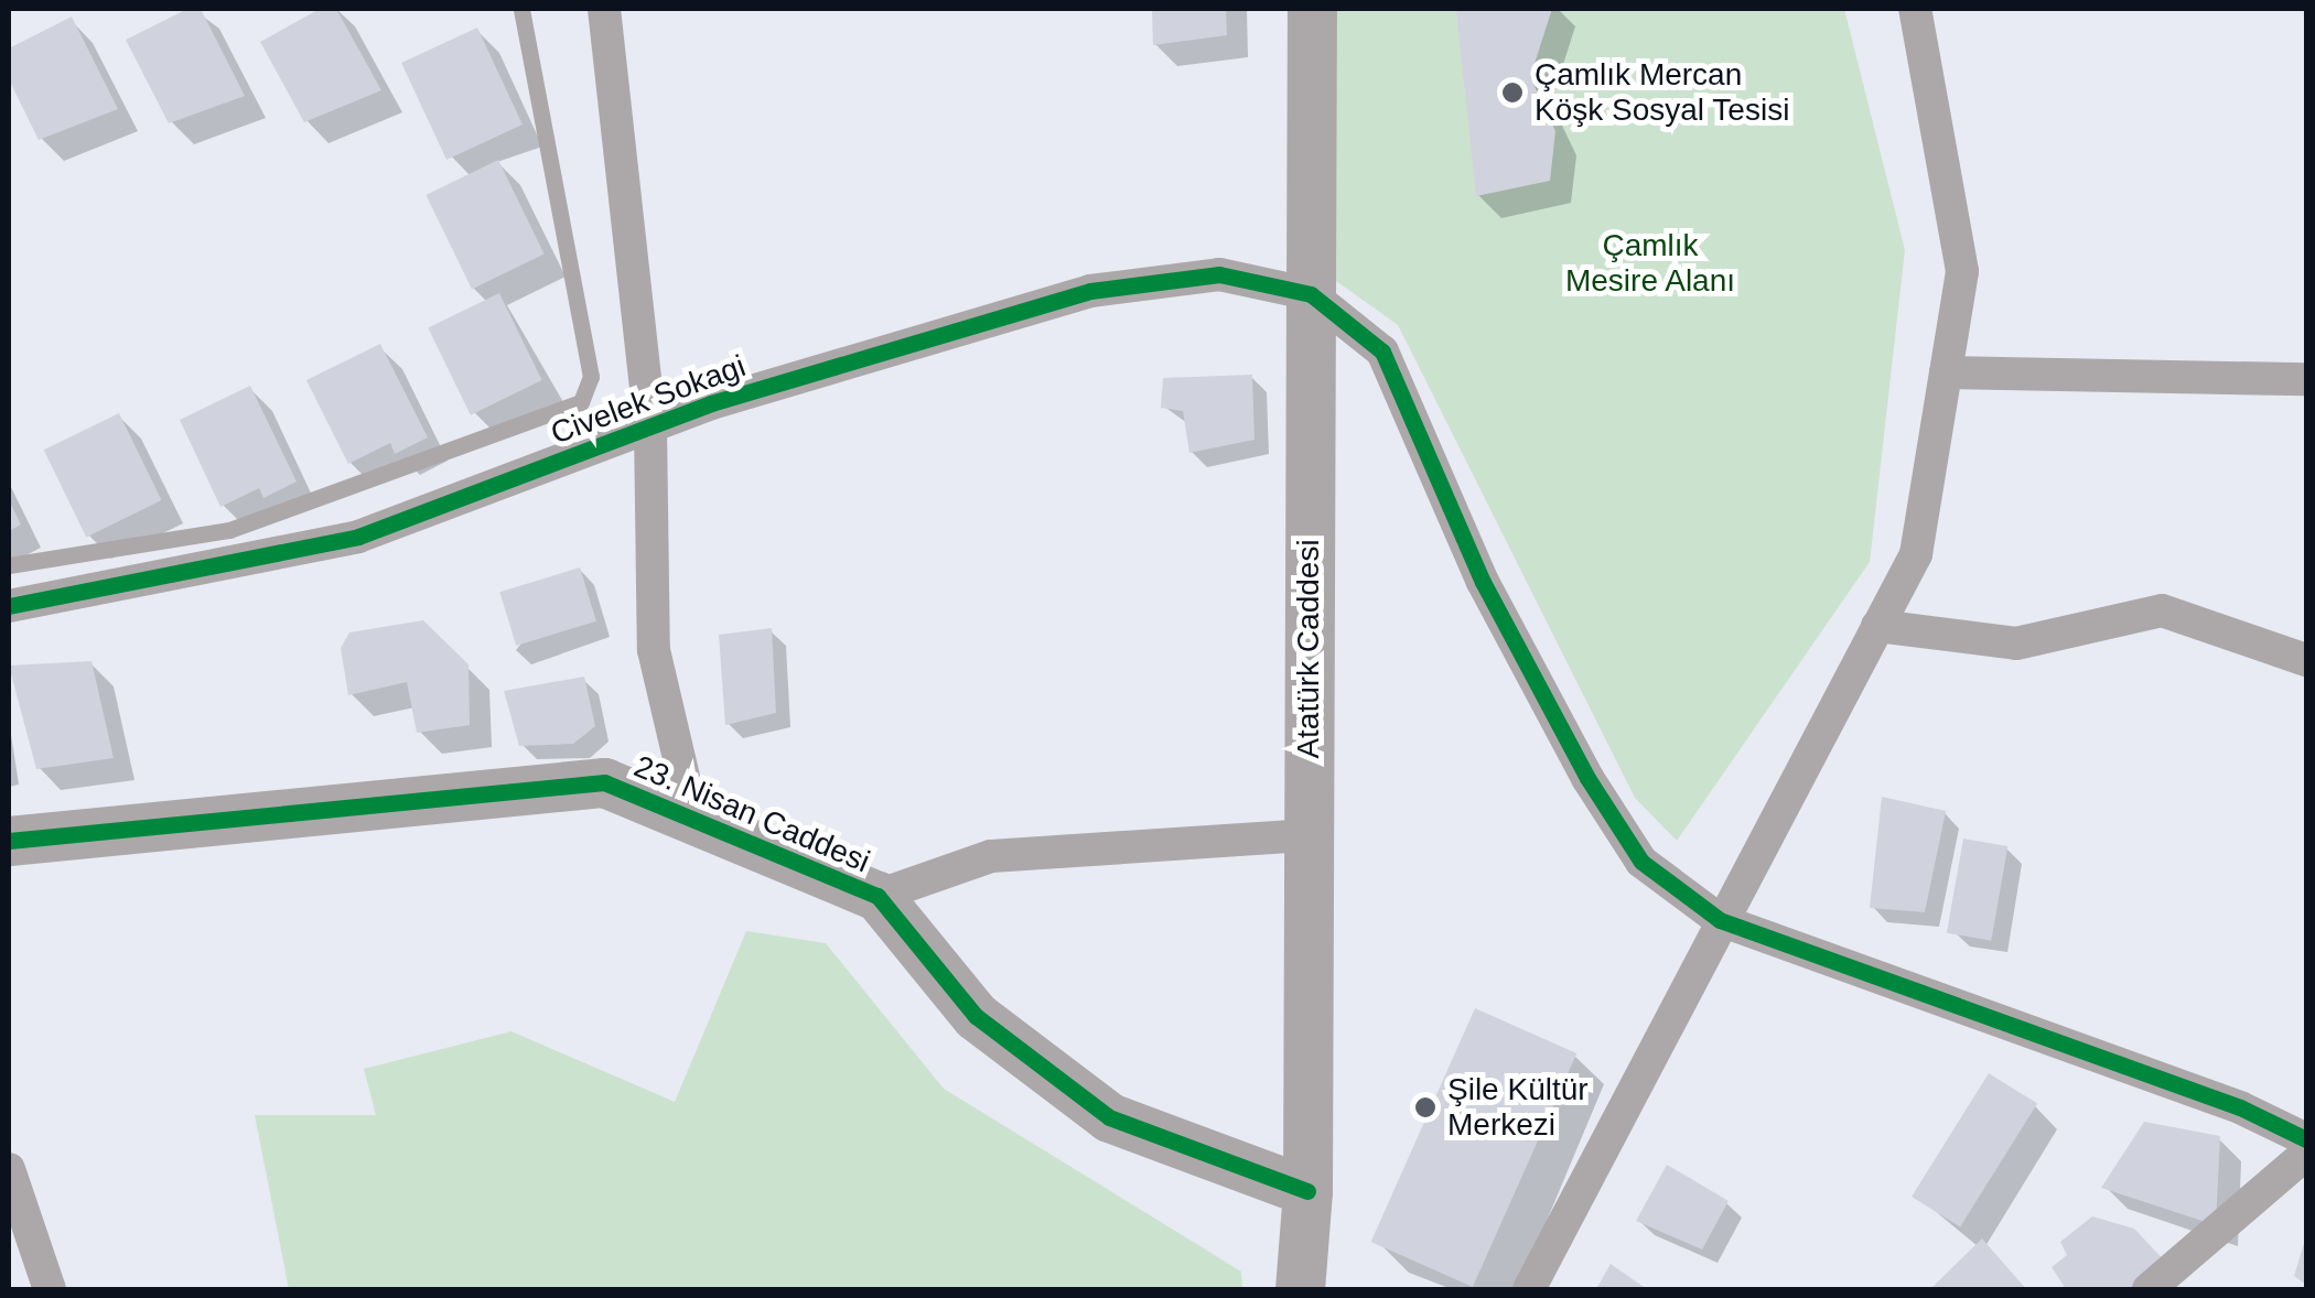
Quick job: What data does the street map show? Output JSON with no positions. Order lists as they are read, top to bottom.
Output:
{
  "streets": {
    "street": ["Civelek Sokagi", "Atatürk Caddesi", "23. Nisan Caddesi"]
  },
  "crossings": [
    ["Civelek Sokagi", "Atatürk Caddesi"],
    ["Atatürk Caddesi", "23. Nisan Caddesi"]
  ],
  "parks": ["Çamlık Mesire Alanı"],
  "places": ["Çamlık Mercan Köşk Sosyal Tesisi", "Şile Kültür Merkezi"]
}
